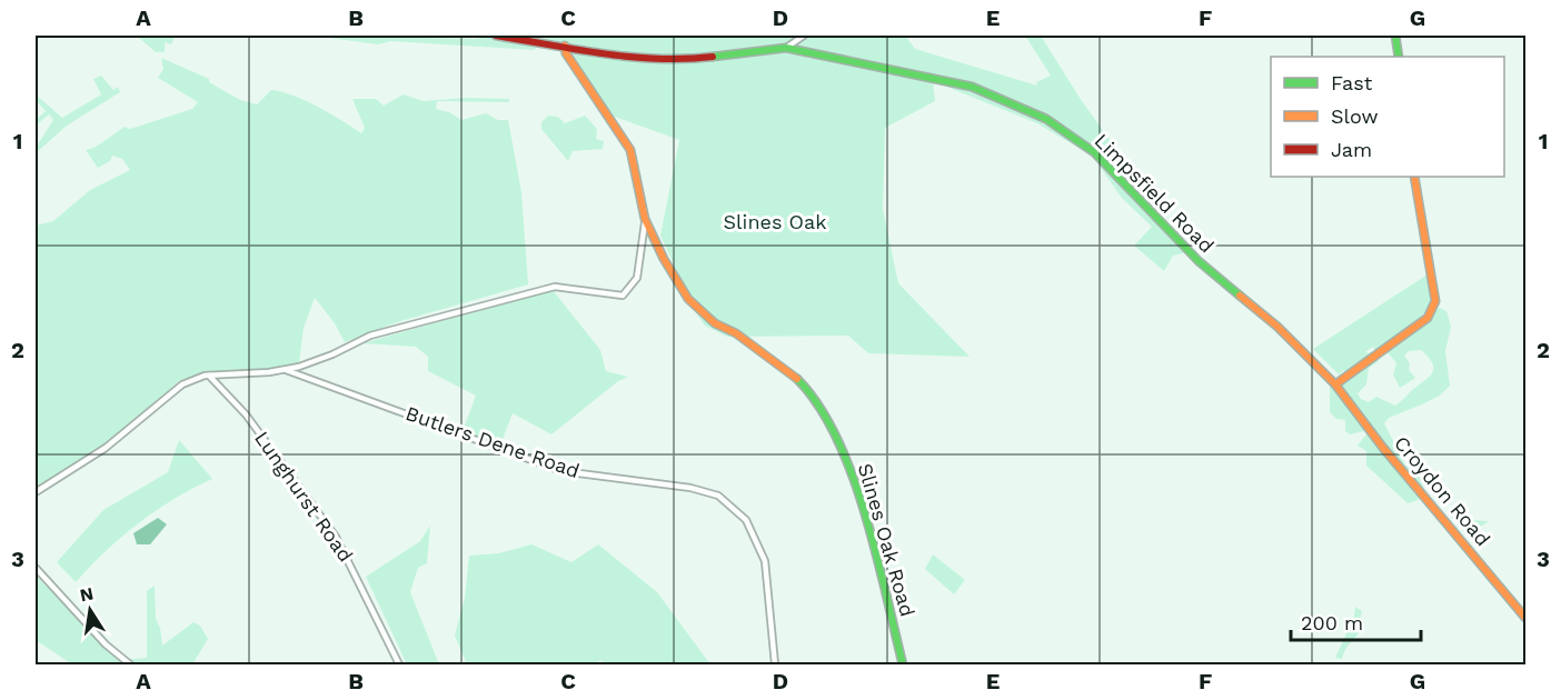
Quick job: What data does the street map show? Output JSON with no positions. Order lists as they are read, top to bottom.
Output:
{
  "streets": {
    "main road": ["Limpsfield Road", "Croydon Road", "Slines Oak Road"],
    "street": ["Butlers Dene Road", "Lunghurst Road"]
  },
  "crossings": [
    ["Limpsfield Road", "Croydon Road"],
    ["Limpsfield Road", "Slines Oak Road"]
  ],
  "parks": ["Slines Oak"],
  "legend": ["Fast", "Slow", "Jam"],
  "scale_bar": "200 m",
  "north": "top",
  "grid": {
    "columns": [
      "A",
      "B",
      "C",
      "D",
      "E",
      "F",
      "G"
    ],
    "rows": ["1", "2", "3"]
  }
}
